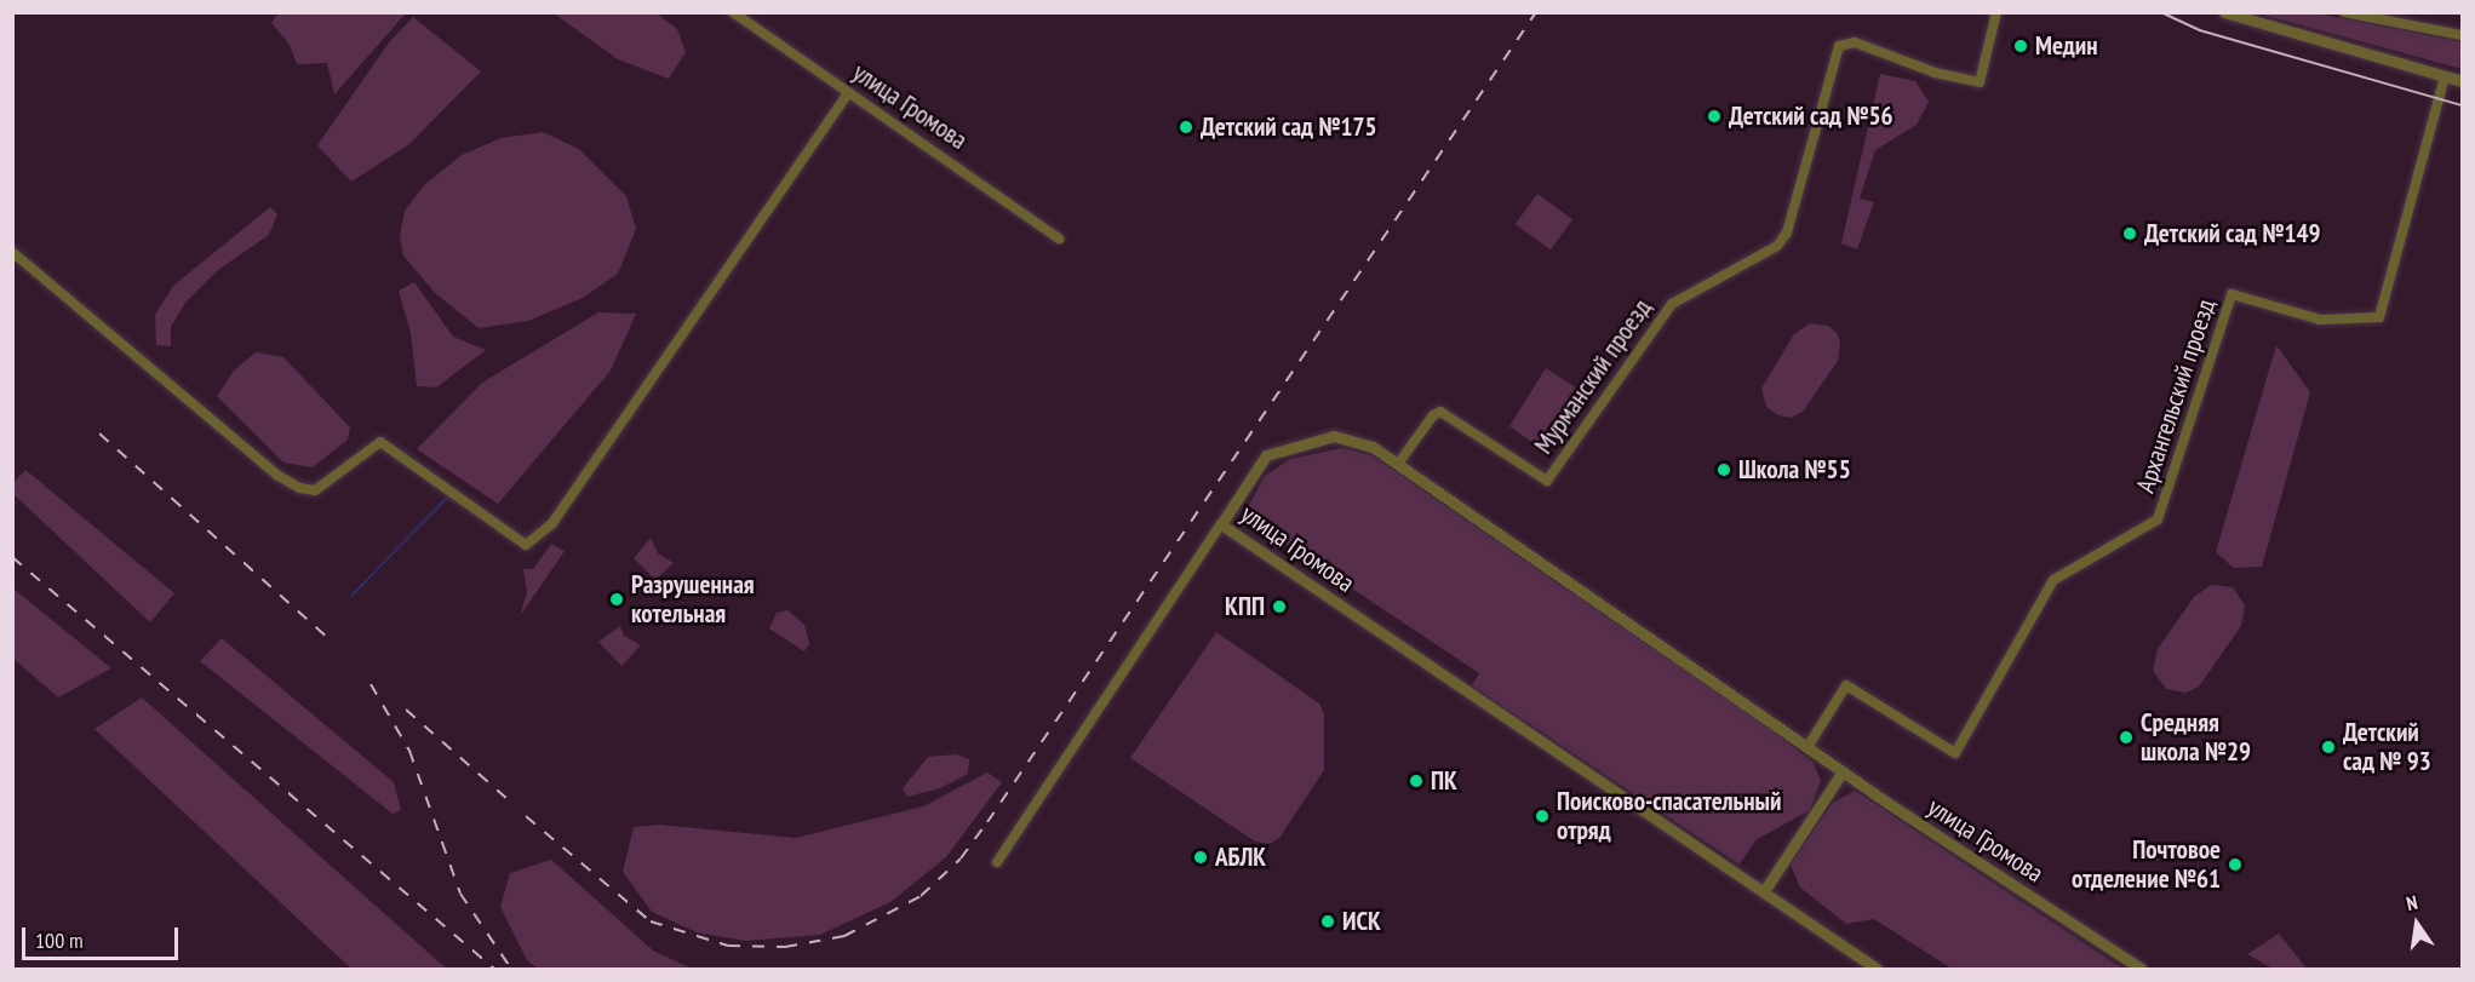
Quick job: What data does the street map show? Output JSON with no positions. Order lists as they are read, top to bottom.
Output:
{
  "streets": {
    "street": ["улица Громова", "Мурманский проезд", "Архангельский проезд"]
  },
  "crossings": [
    ["улица Громова", "Мурманский проезд"],
    ["улица Громова", "Архангельский проезд"]
  ],
  "places": [
    "Медин",
    "Детский сад №56",
    "Детский сад №175",
    "Детский сад №149",
    "Школа №55",
    "Разрушенная котельная",
    "КПП",
    "Средняя школа №29",
    "Детский сад № 93",
    "ПК",
    "Поисково-спасательный отряд",
    "АБЛК",
    "Почтовое отделение №61",
    "ИСК"
  ],
  "scale_bar": "100 m",
  "north": "top"
}
